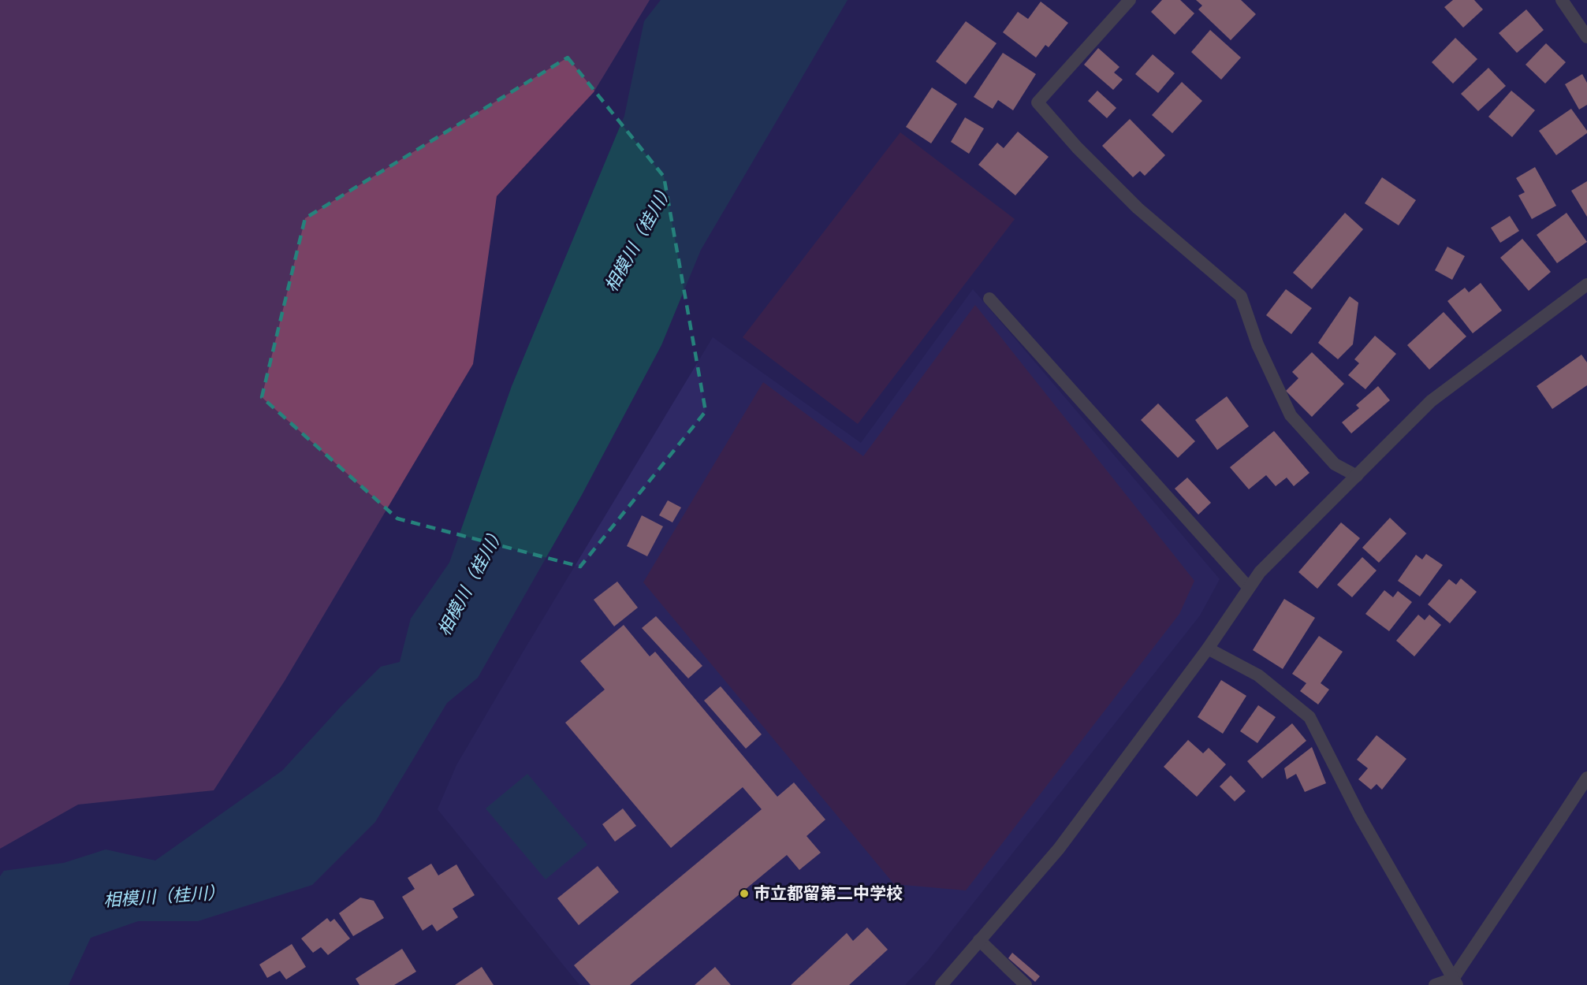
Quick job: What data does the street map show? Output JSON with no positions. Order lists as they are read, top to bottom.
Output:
{
  "water": ["相模川（桂川）"],
  "places": ["市立都留第二中学校"]
}
